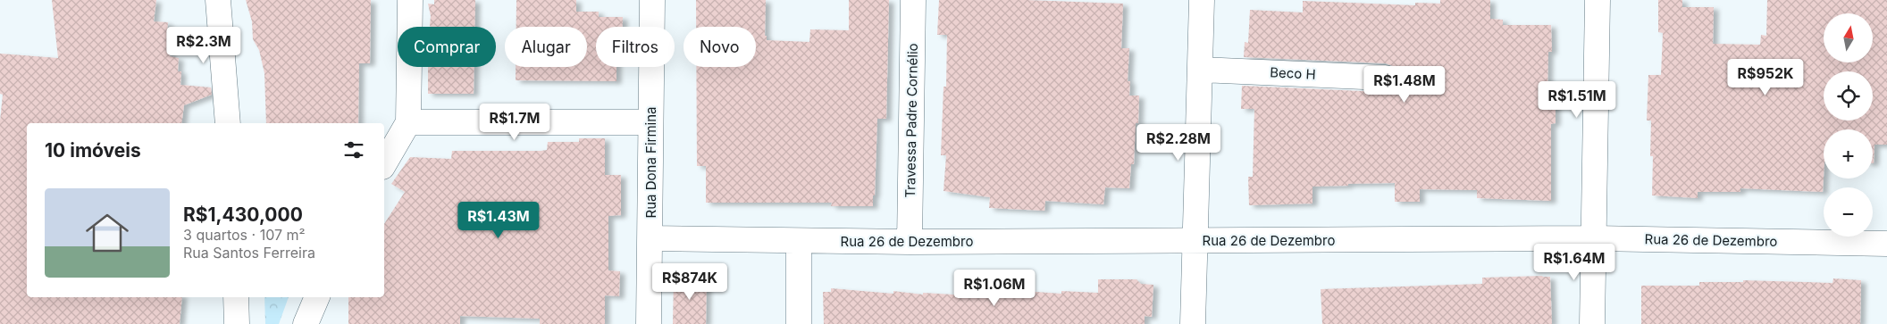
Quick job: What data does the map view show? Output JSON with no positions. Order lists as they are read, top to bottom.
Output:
{
  "streets": {
    "street": [
      "Beco H",
      "Travessa Padre Cornélio",
      "Rua Dona Firmina",
      "Rua 26 de Dezembro"
    ]
  },
  "crossings": [
    ["Travessa Padre Cornélio", "Rua 26 de Dezembro"],
    ["Rua Dona Firmina", "Rua 26 de Dezembro"]
  ],
  "north": "top",
  "page": {
    "map_buttons": ["+", "−"],
    "price": [
      "R$2.3M",
      "R$952K",
      "R$1.48M",
      "R$1.51M",
      "R$1.7M",
      "R$2.28M",
      "R$1.43M",
      "R$1.64M",
      "R$874K",
      "R$1.06M"
    ],
    "chip": [
      "Comprar",
      "Alugar",
      "Filtros",
      "Novo"
    ],
    "heading": "10 imóveis",
    "list": [
      {
        "name": "R$1,430,000",
        "note": "3 quartos · 107 m² · Rua Santos Ferreira"
      }
    ]
  }
}
